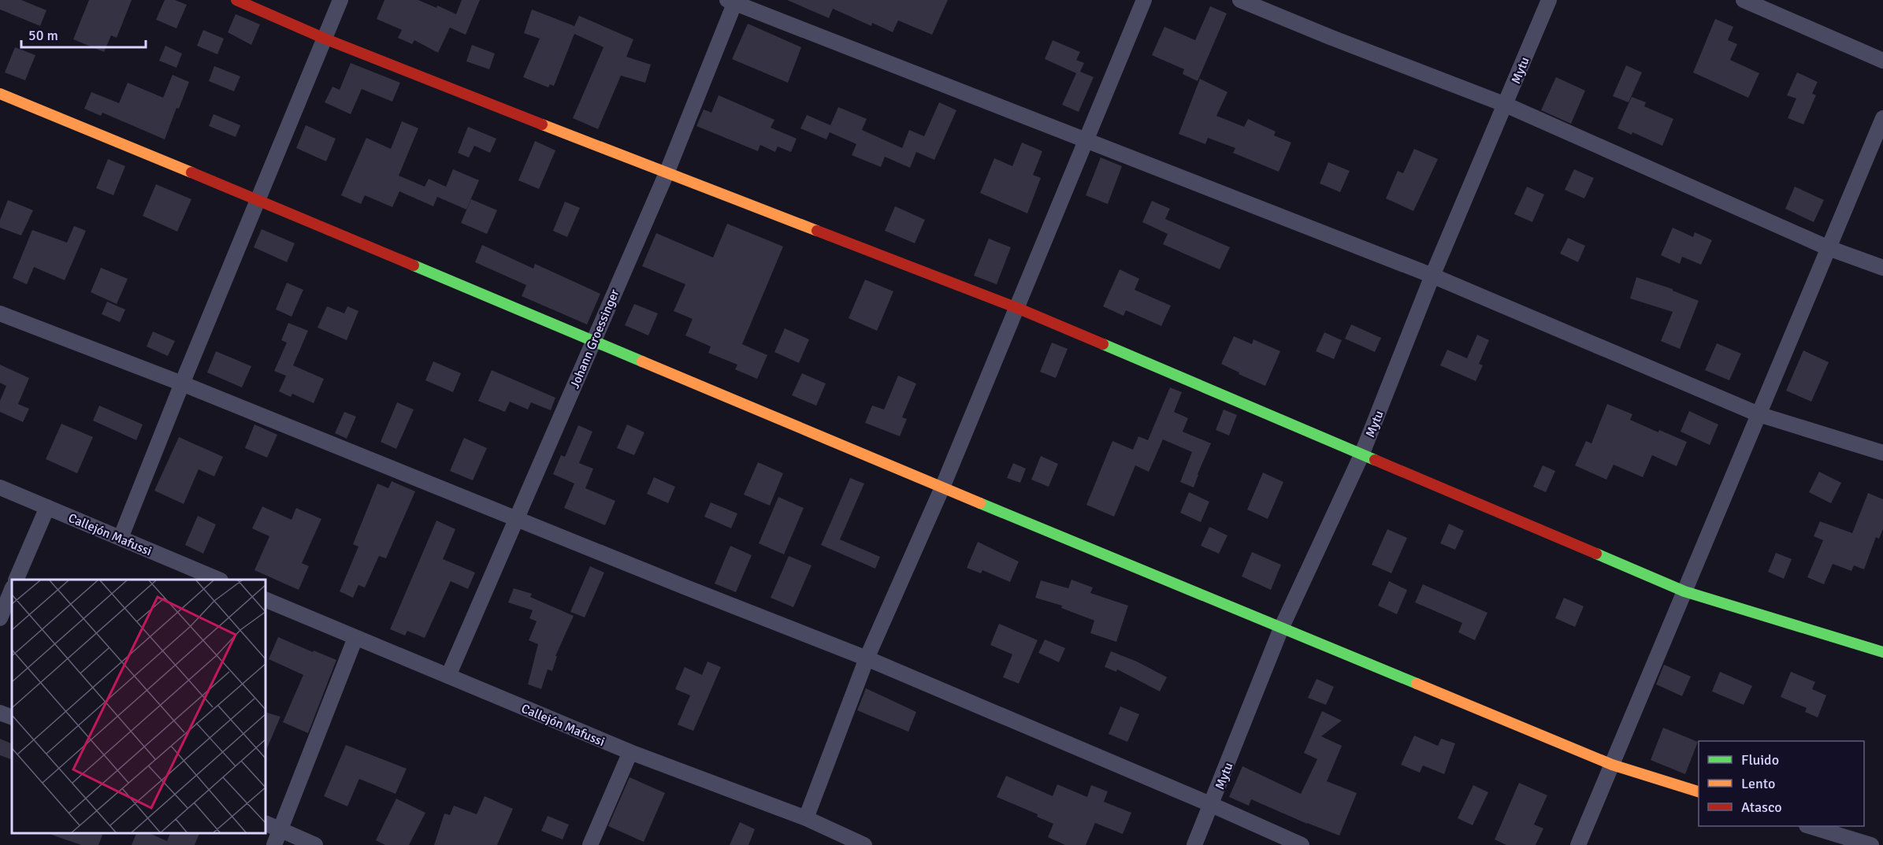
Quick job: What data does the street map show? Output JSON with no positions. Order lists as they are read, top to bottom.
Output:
{
  "streets": {
    "street": ["Mytu", "Johann Groessinger", "Callejón Mafussi"]
  },
  "crossings": [
    ["Johann Groessinger", "Callejón Mafussi"]
  ],
  "legend": ["Fluido", "Lento", "Atasco"],
  "scale_bar": "50 m"
}
